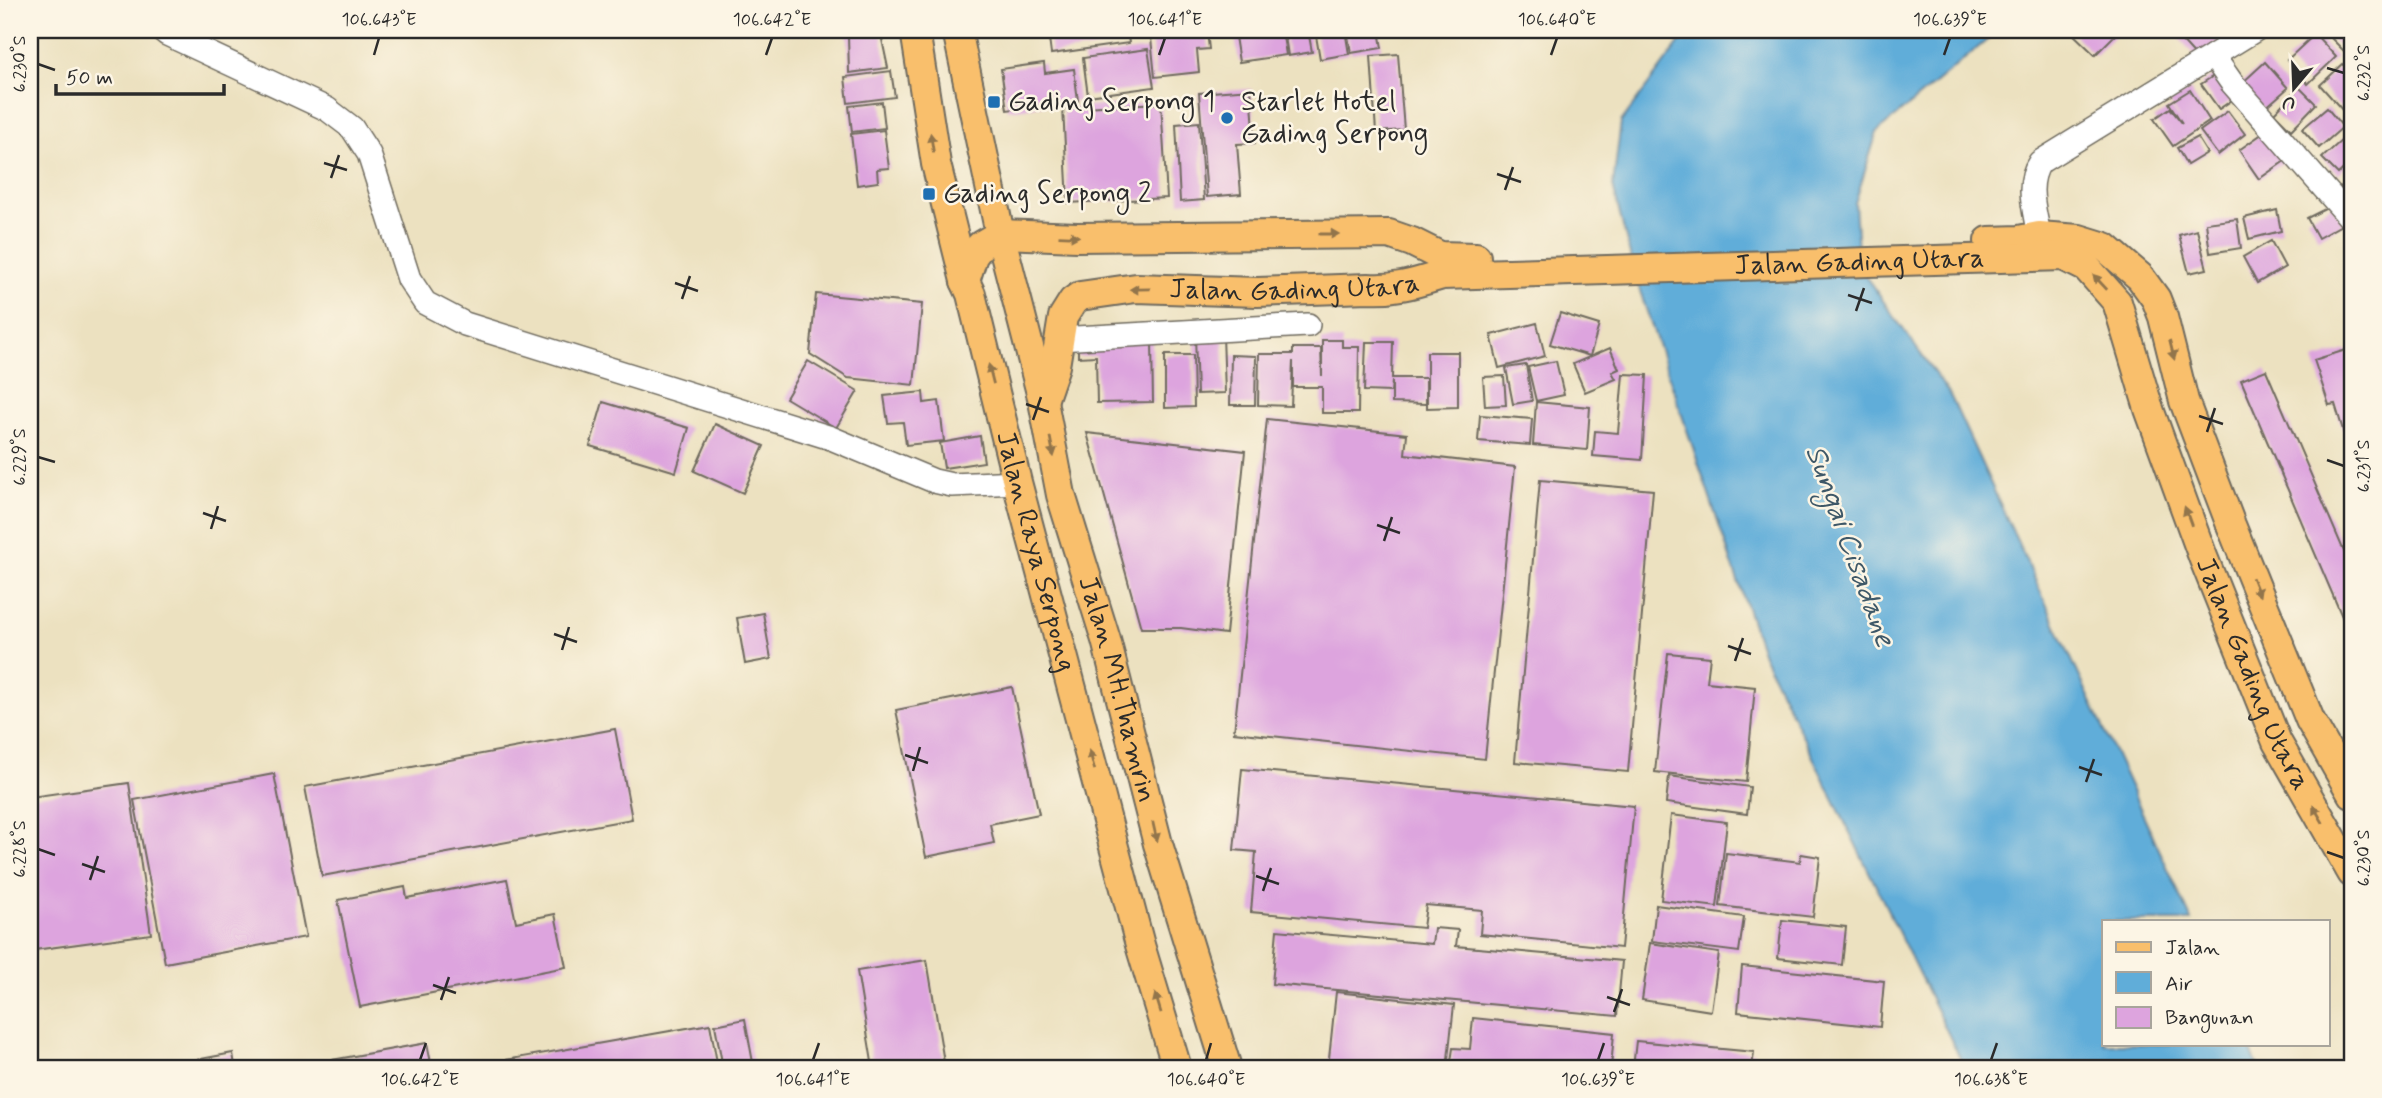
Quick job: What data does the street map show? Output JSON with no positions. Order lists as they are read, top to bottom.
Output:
{
  "streets": {
    "main road": ["Jalan Gading Utara", "Jalan Raya Serpong", "Jalan MH.Thamrin"]
  },
  "crossings": [
    ["Jalan Gading Utara", "Jalan MH.Thamrin"]
  ],
  "one_way": ["Jalan Raya Serpong", "Jalan MH.Thamrin"],
  "water": ["Sungai Cisadane"],
  "places": {
    "transit": ["Gading Serpong 1", "Gading Serpong 2"],
    "other": ["Starlet Hotel Gading Serpong"]
  },
  "legend": ["Jalan", "Air", "Bangunan"],
  "scale_bar": "50 m",
  "north": "bottom",
  "coordinates": [
    "106.643°E",
    "106.642°E",
    "106.641°E",
    "106.640°E",
    "106.639°E",
    "6.230°S",
    "6.232°S",
    "6.229°S",
    "6.231°S",
    "6.228°S",
    "106.638°E"
  ]
}
